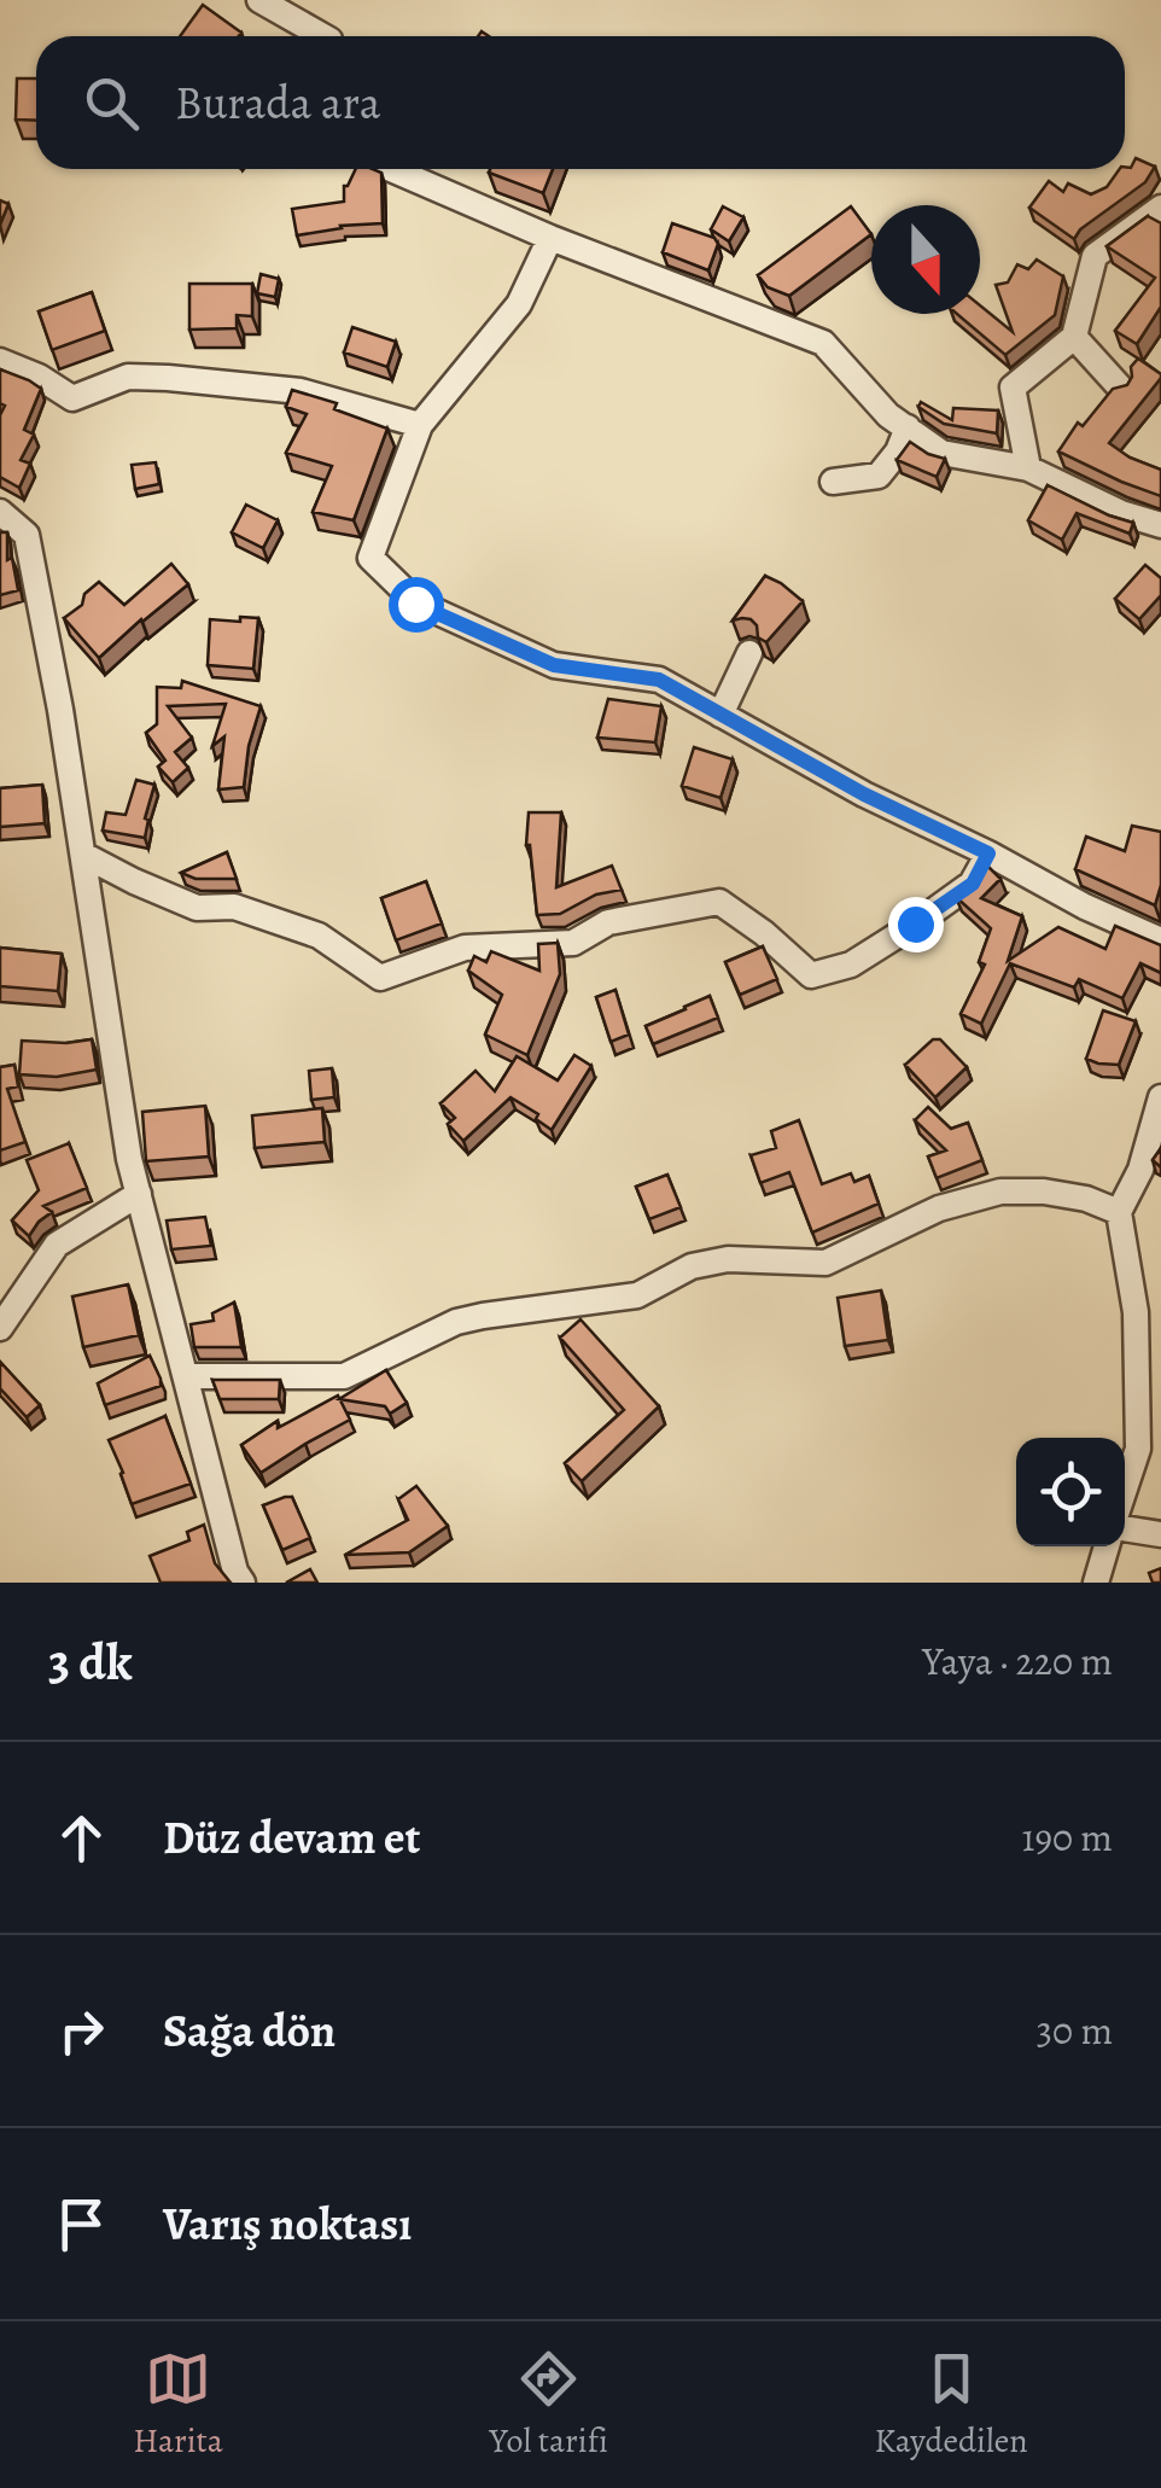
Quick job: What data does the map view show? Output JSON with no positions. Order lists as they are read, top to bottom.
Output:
{
  "north": "bottom",
  "page": {
    "search": "Burada ara",
    "heading": ["3 dk", "Yaya · 220 m"],
    "list": [
      ["Düz devam et", "190 m"],
      ["Sağa dön", "30 m"],
      "Varış noktası"
    ],
    "nav": ["Harita", "Yol tarifi", "Kaydedilen"]
  }
}
